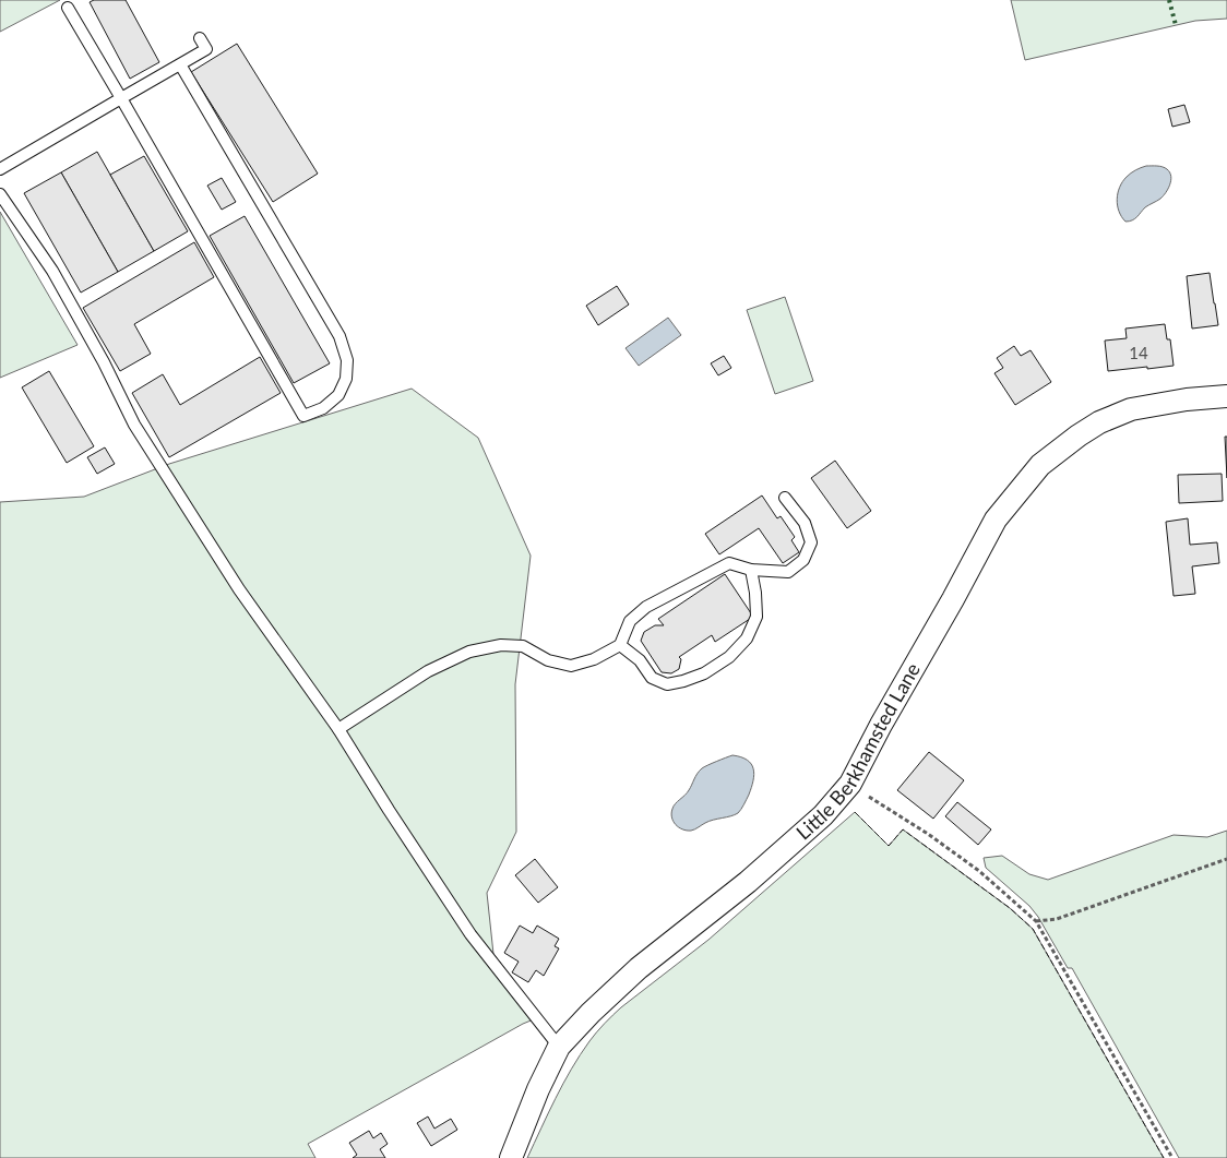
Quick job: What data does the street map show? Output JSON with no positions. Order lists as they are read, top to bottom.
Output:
{
  "streets": {
    "street": ["Little Berkhamsted Lane"]
  },
  "house_numbers": ["14"]
}
